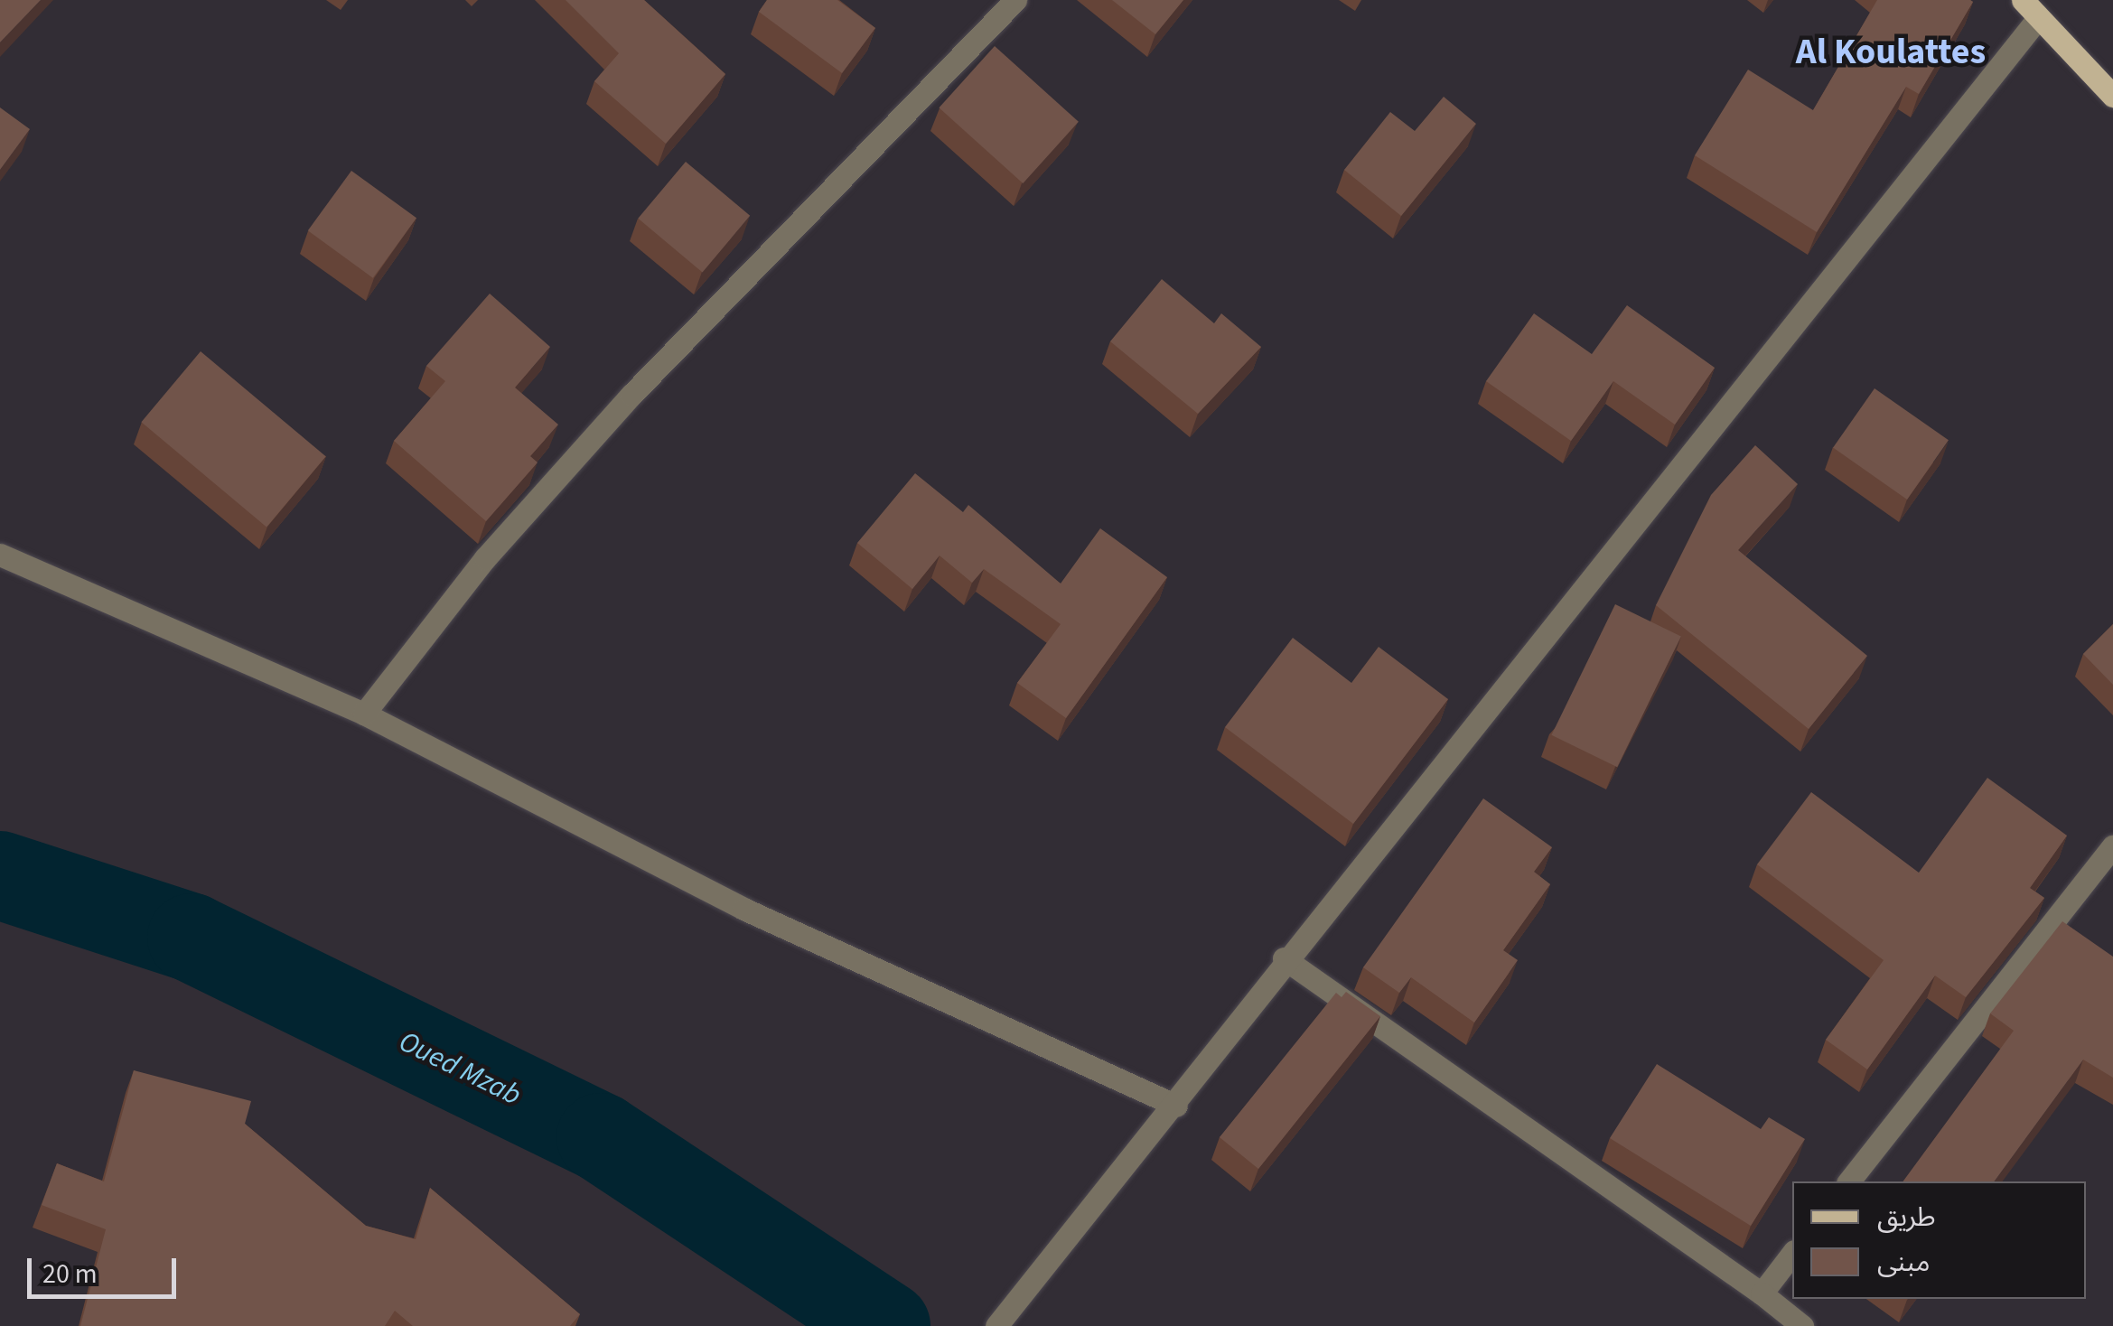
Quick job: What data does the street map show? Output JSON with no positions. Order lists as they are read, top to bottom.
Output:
{
  "districts": ["Al Koulattes"],
  "water": ["Oued Mzab"],
  "legend": ["طريق", "مبنى"],
  "scale_bar": "20 m"
}
